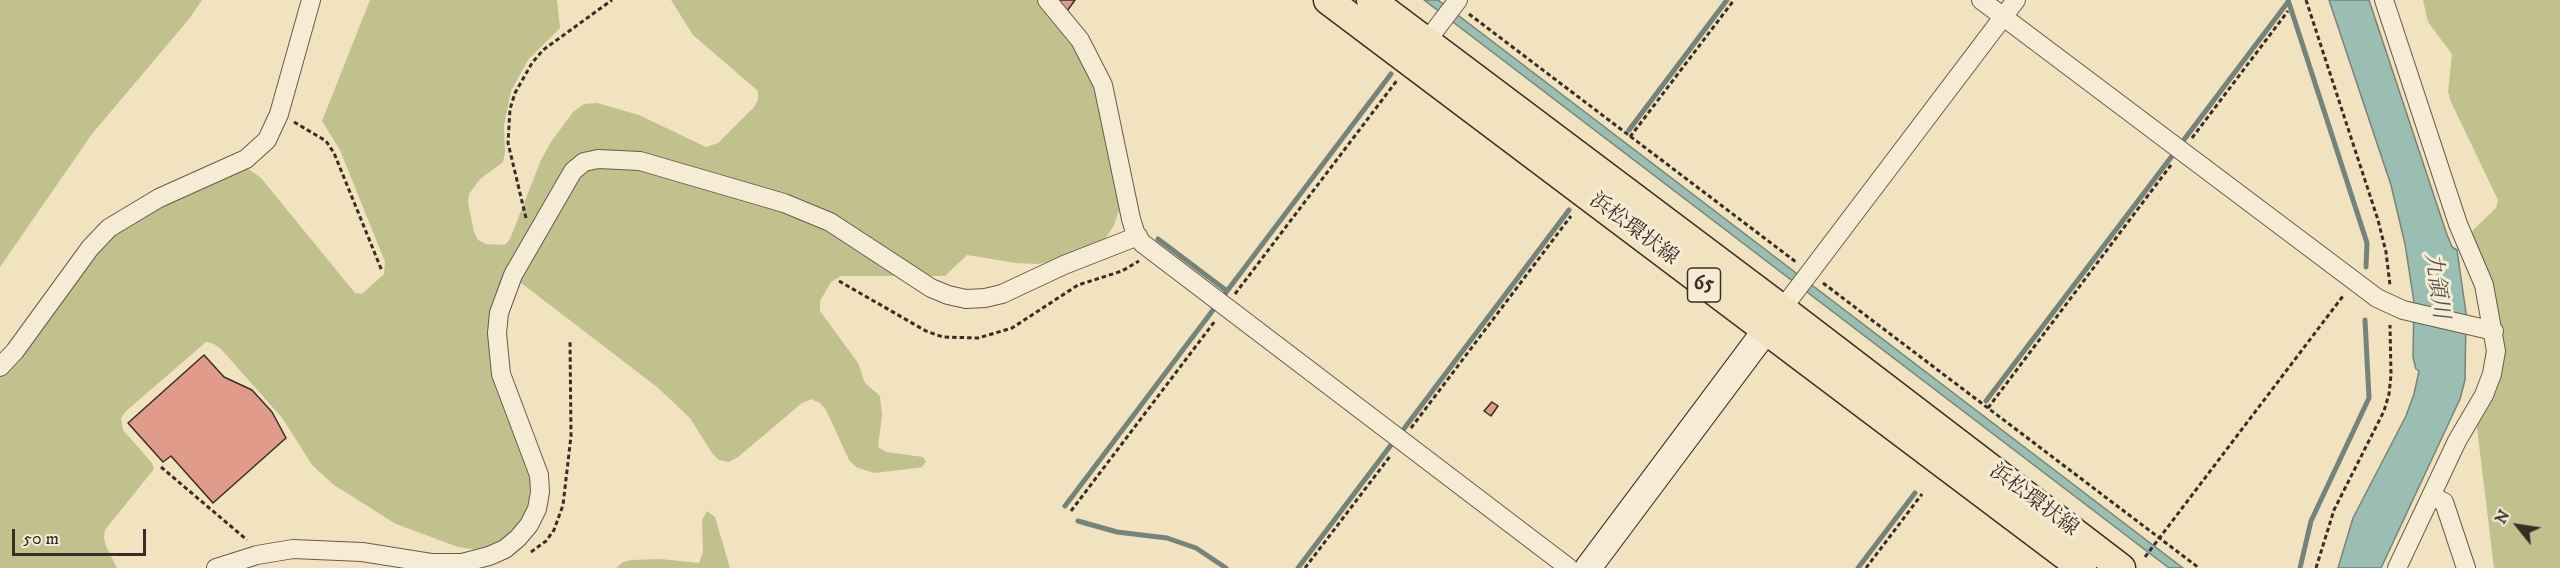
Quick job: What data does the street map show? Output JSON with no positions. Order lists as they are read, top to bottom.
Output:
{
  "streets": {
    "main road": ["浜松環状線", "65"]
  },
  "water": ["九領川"],
  "scale_bar": "50 m",
  "north": "top left"
}
